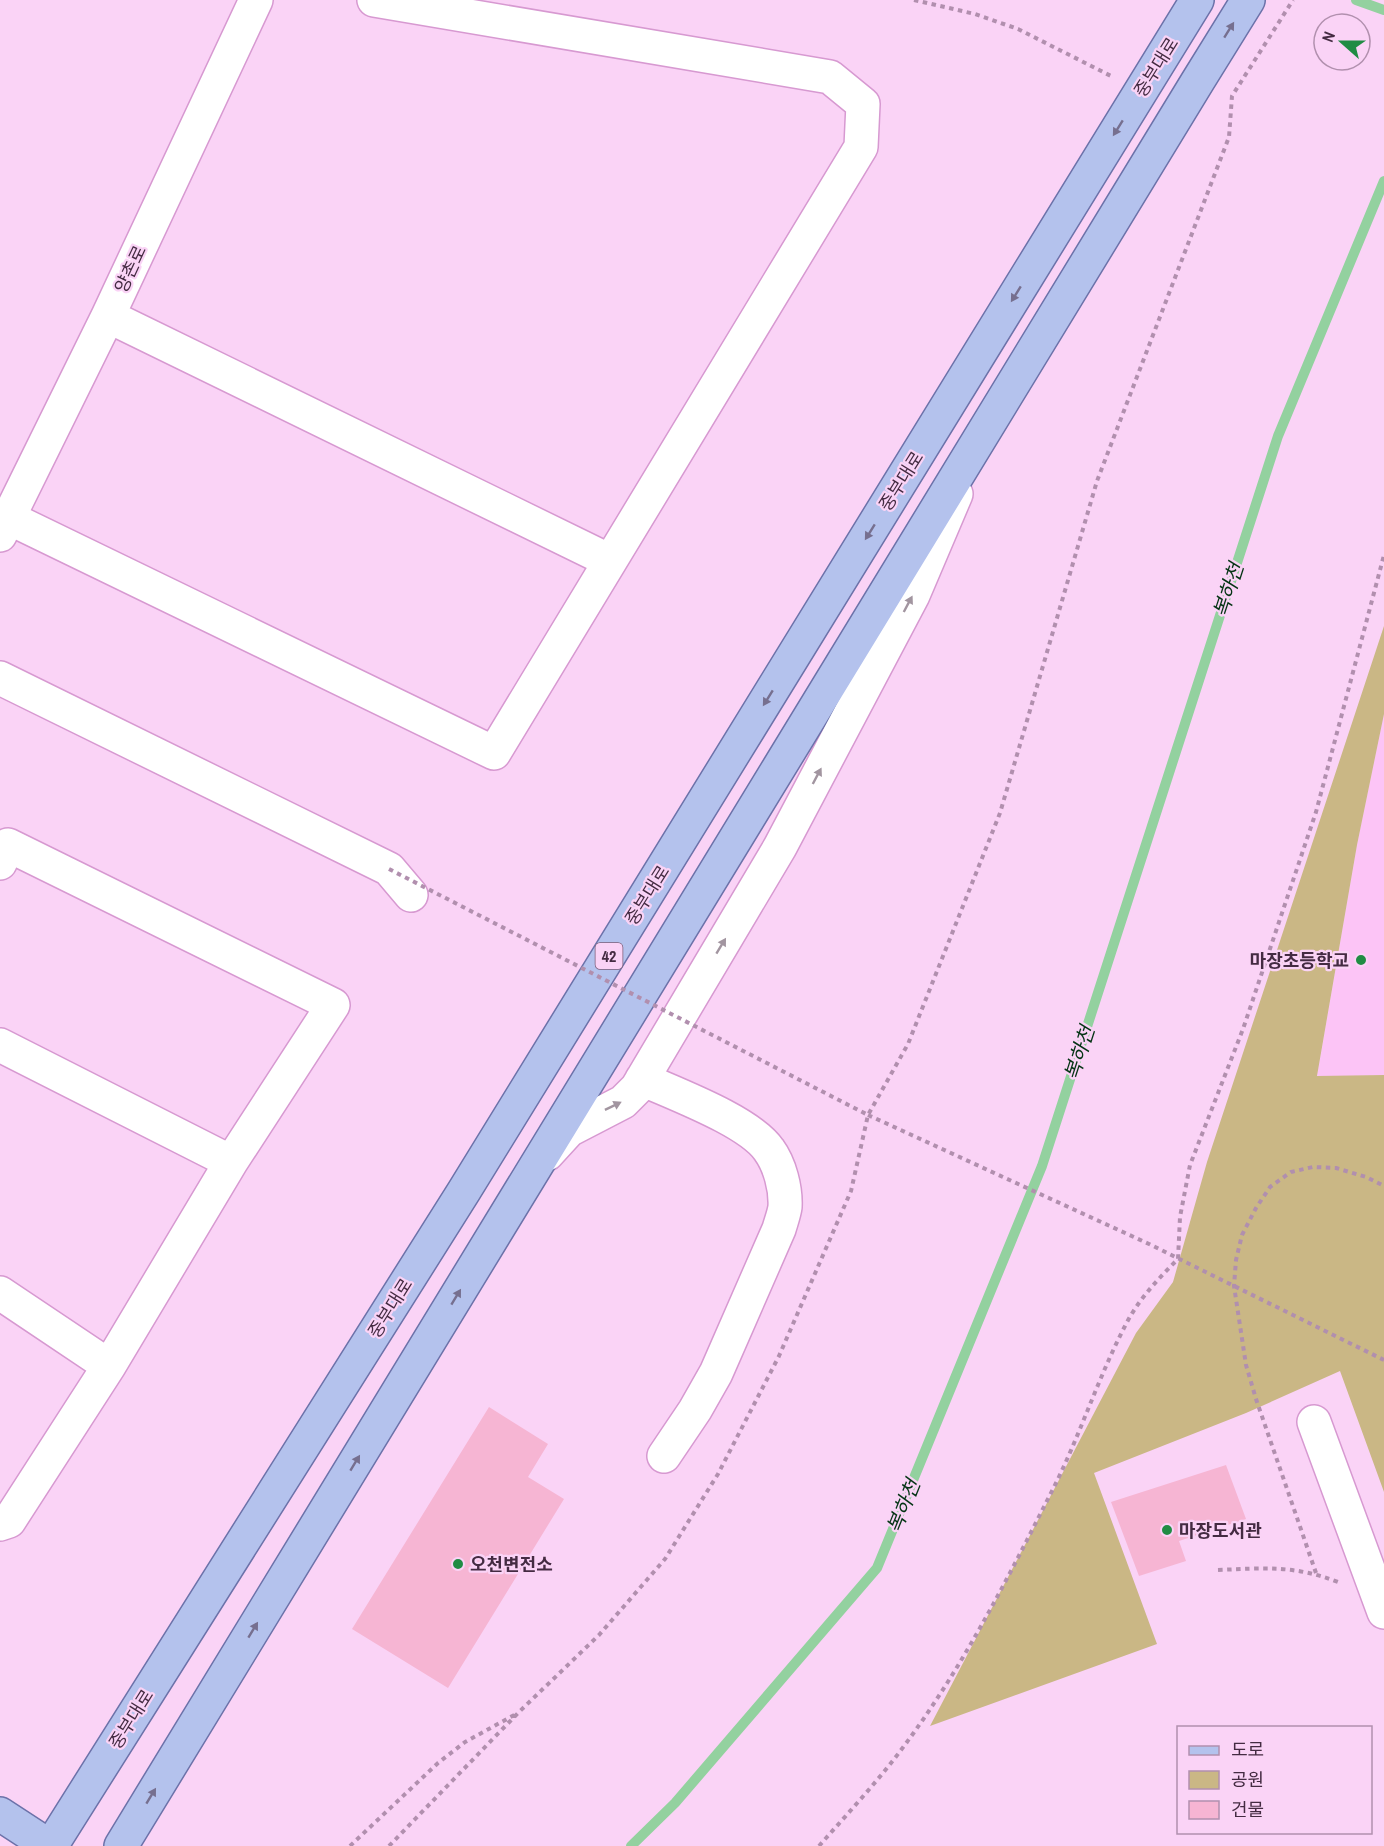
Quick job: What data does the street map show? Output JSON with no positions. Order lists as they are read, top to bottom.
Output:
{
  "streets": {
    "main road": ["중부대로", "42"],
    "street": ["양촌로"]
  },
  "water": ["복하천"],
  "places": ["마장초등학교", "마장도서관", "오천변전소"],
  "legend": ["도로", "공원", "건물"],
  "north": "left"
}
